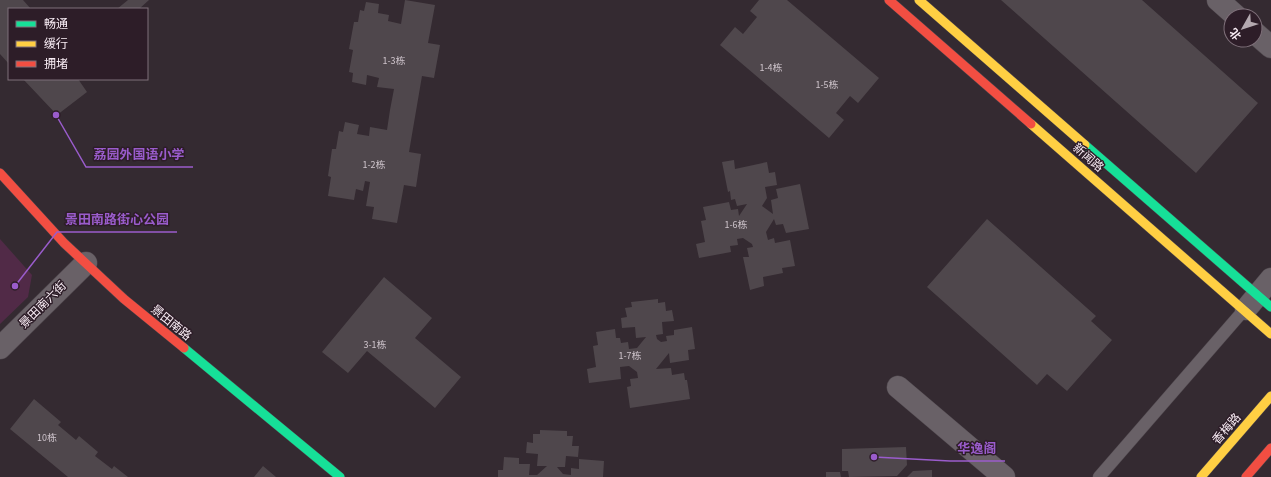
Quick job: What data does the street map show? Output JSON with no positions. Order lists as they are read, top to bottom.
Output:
{
  "streets": {
    "street": [
      "新闻路",
      "景田南六街",
      "景田南路",
      "香梅路"
    ]
  },
  "crossings": [
    ["景田南六街", "景田南路"]
  ],
  "places": ["荔园外国语小学", "景田南路街心公园", "华逸阁"],
  "house_numbers": [
    "1-3栋",
    "1-4栋",
    "1-5栋",
    "1-2栋",
    "1-6栋",
    "3-1栋",
    "1-7栋",
    "10栋"
  ],
  "legend": ["畅通", "缓行", "拥堵"],
  "north": "bottom left"
}
